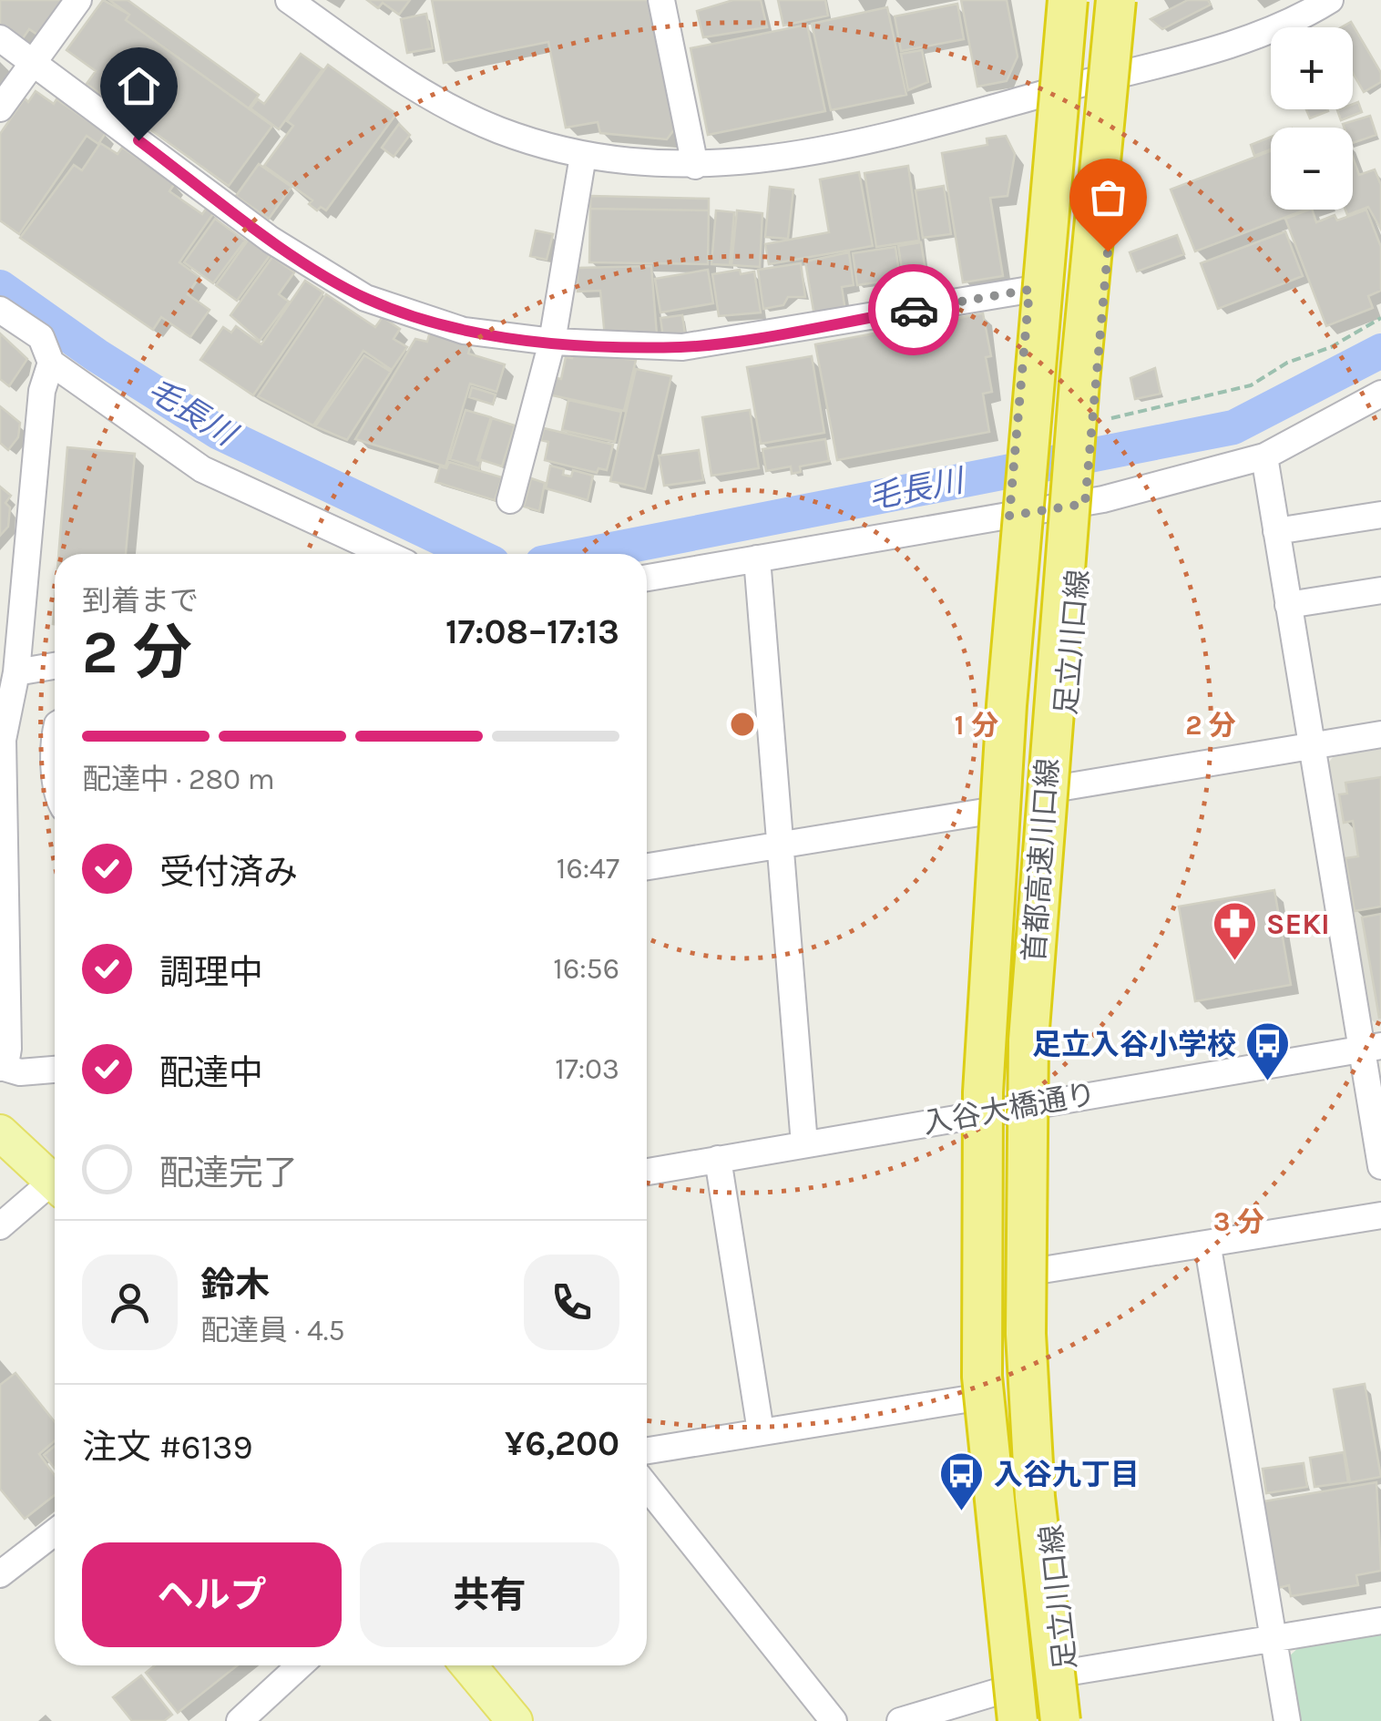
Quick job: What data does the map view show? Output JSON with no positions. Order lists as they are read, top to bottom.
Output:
{
  "streets": {
    "highway": ["首都高速川口線"],
    "main road": ["足立川口線"],
    "street": ["入谷大橋通り"]
  },
  "crossings": [
    ["足立川口線", "入谷大橋通り"]
  ],
  "water": ["毛長川"],
  "places": {
    "pharmacy": ["SEKI"],
    "bus stop": ["足立入谷小学校", "入谷九丁目"]
  },
  "page": {
    "map_buttons": ["+", "−"],
    "heading": ["2 分", "到着まで", "17:08–17:13"],
    "panel": [
      "鈴木",
      "配達員 · 4.5",
      "注文 #6139",
      "¥6,200"
    ],
    "bar": "配達中 · 280 m",
    "list": [
      ["受付済み", "16:47"],
      ["調理中", "16:56"],
      ["配達中", "17:03"],
      "配達完了"
    ],
    "buttons": ["ヘルプ", "共有"]
  },
  "rings": ["1 分", "2 分", "3 分"]
}
